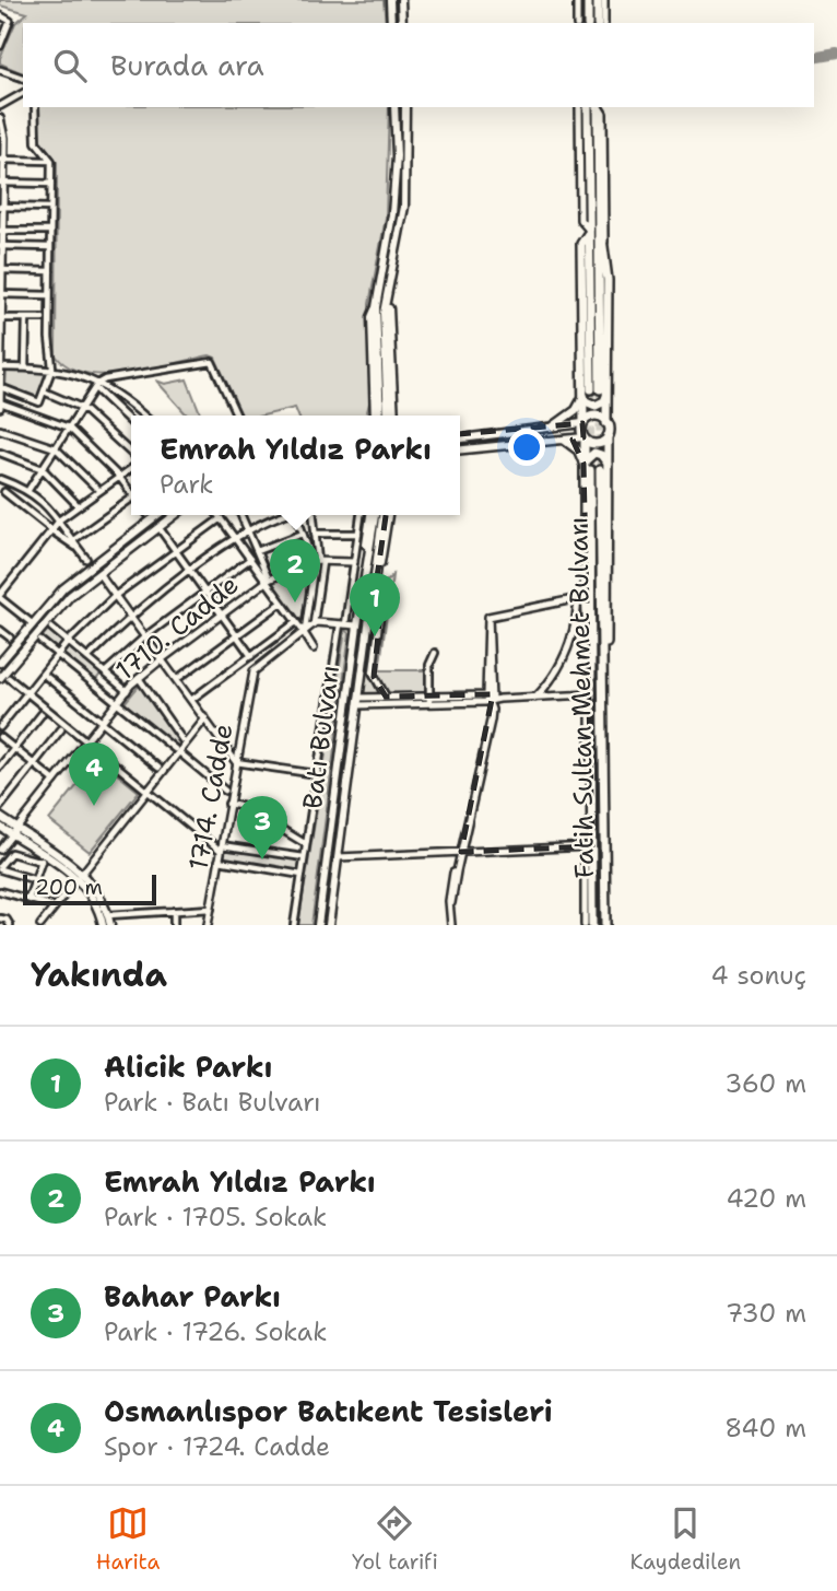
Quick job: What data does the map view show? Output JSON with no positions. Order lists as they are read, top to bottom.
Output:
{
  "streets": {
    "highway": ["Fatih Sultan Mehmet Bulvarı"],
    "main road": ["Batı Bulvarı"],
    "street": ["1710. Cadde", "1714. Cadde"]
  },
  "scale_bar": "200 m",
  "page": {
    "search": "Burada ara",
    "popup": ["Emrah Yıldız Parkı", "Park"],
    "pins": [
      "2",
      "1",
      "4",
      "3"
    ],
    "scale": "200 m",
    "heading": ["Yakında", "4 sonuç"],
    "list": [
      {
        "mark": "1",
        "name": "Alicik Parkı",
        "note": "Park · Batı Bulvarı",
        "value": "360 m"
      },
      {
        "mark": "2",
        "name": "Emrah Yıldız Parkı",
        "note": "Park · 1705. Sokak",
        "value": "420 m"
      },
      {
        "mark": "3",
        "name": "Bahar Parkı",
        "note": "Park · 1726. Sokak",
        "value": "730 m"
      },
      {
        "mark": "4",
        "name": "Osmanlıspor Batıkent Tesisleri",
        "note": "Spor · 1724. Cadde",
        "value": "840 m"
      }
    ],
    "nav": ["Harita", "Yol tarifi", "Kaydedilen"]
  }
}
